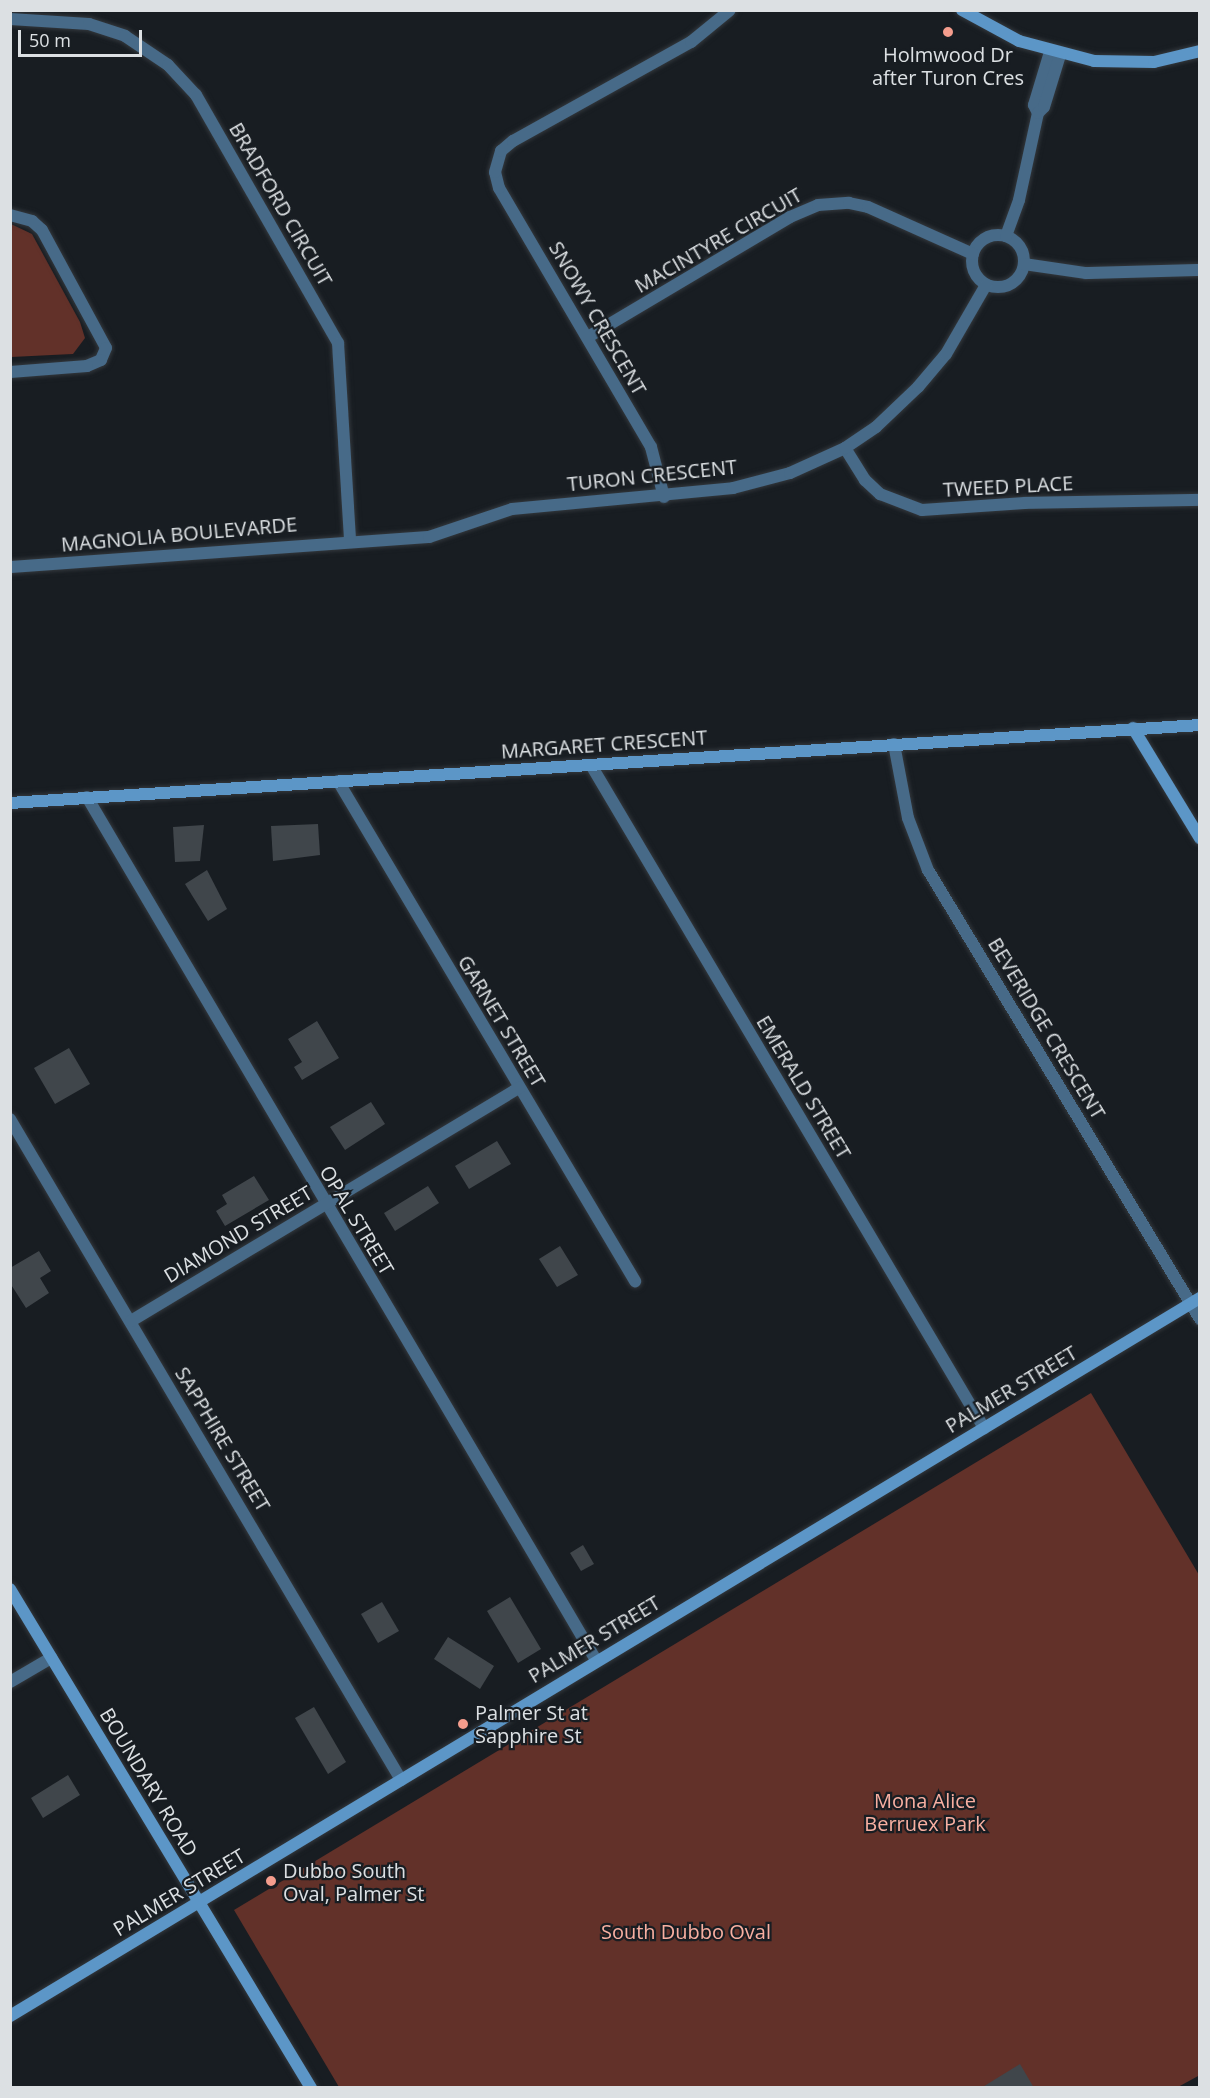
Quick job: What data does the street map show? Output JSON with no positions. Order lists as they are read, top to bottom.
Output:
{
  "streets": {
    "street": [
      "BRADFORD CIRCUIT",
      "MACINTYRE CIRCUIT",
      "SNOWY CRESCENT",
      "TURON CRESCENT",
      "TWEED PLACE",
      "MAGNOLIA BOULEVARDE",
      "MARGARET CRESCENT",
      "GARNET STREET",
      "BEVERIDGE CRESCENT",
      "EMERALD STREET",
      "OPAL STREET",
      "DIAMOND STREET",
      "PALMER STREET",
      "SAPPHIRE STREET",
      "BOUNDARY ROAD"
    ]
  },
  "crossings": [
    ["BRADFORD CIRCUIT", "TURON CRESCENT"],
    ["BRADFORD CIRCUIT", "MAGNOLIA BOULEVARDE"],
    ["MACINTYRE CIRCUIT", "SNOWY CRESCENT"],
    ["MACINTYRE CIRCUIT", "TURON CRESCENT"],
    ["SNOWY CRESCENT", "TURON CRESCENT"],
    ["TURON CRESCENT", "TWEED PLACE"],
    ["TURON CRESCENT", "MAGNOLIA BOULEVARDE"],
    ["MARGARET CRESCENT", "GARNET STREET"],
    ["MARGARET CRESCENT", "BEVERIDGE CRESCENT"],
    ["MARGARET CRESCENT", "EMERALD STREET"],
    ["MARGARET CRESCENT", "OPAL STREET"],
    ["GARNET STREET", "DIAMOND STREET"],
    ["BEVERIDGE CRESCENT", "PALMER STREET"],
    ["EMERALD STREET", "PALMER STREET"],
    ["OPAL STREET", "DIAMOND STREET"],
    ["OPAL STREET", "PALMER STREET"],
    ["DIAMOND STREET", "SAPPHIRE STREET"],
    ["PALMER STREET", "SAPPHIRE STREET"],
    ["PALMER STREET", "BOUNDARY ROAD"]
  ],
  "parks": ["Mona Alice Berruex Park", "South Dubbo Oval"],
  "places": ["Holmwood Dr after Turon Cres", "Palmer St at Sapphire St", "Dubbo South Oval, Palmer St"],
  "scale_bar": "50 m"
}
